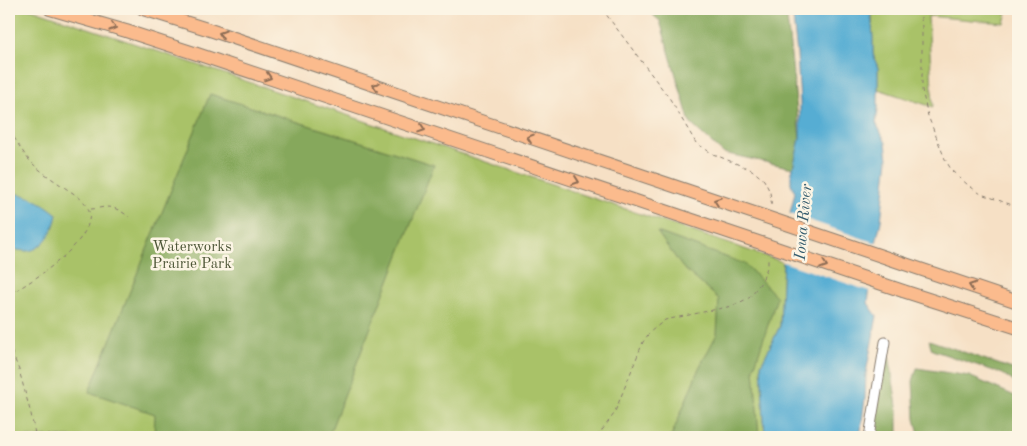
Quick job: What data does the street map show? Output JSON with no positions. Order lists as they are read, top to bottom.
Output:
{
  "water": ["Iowa River"],
  "parks": ["Waterworks Prairie Park"]
}
